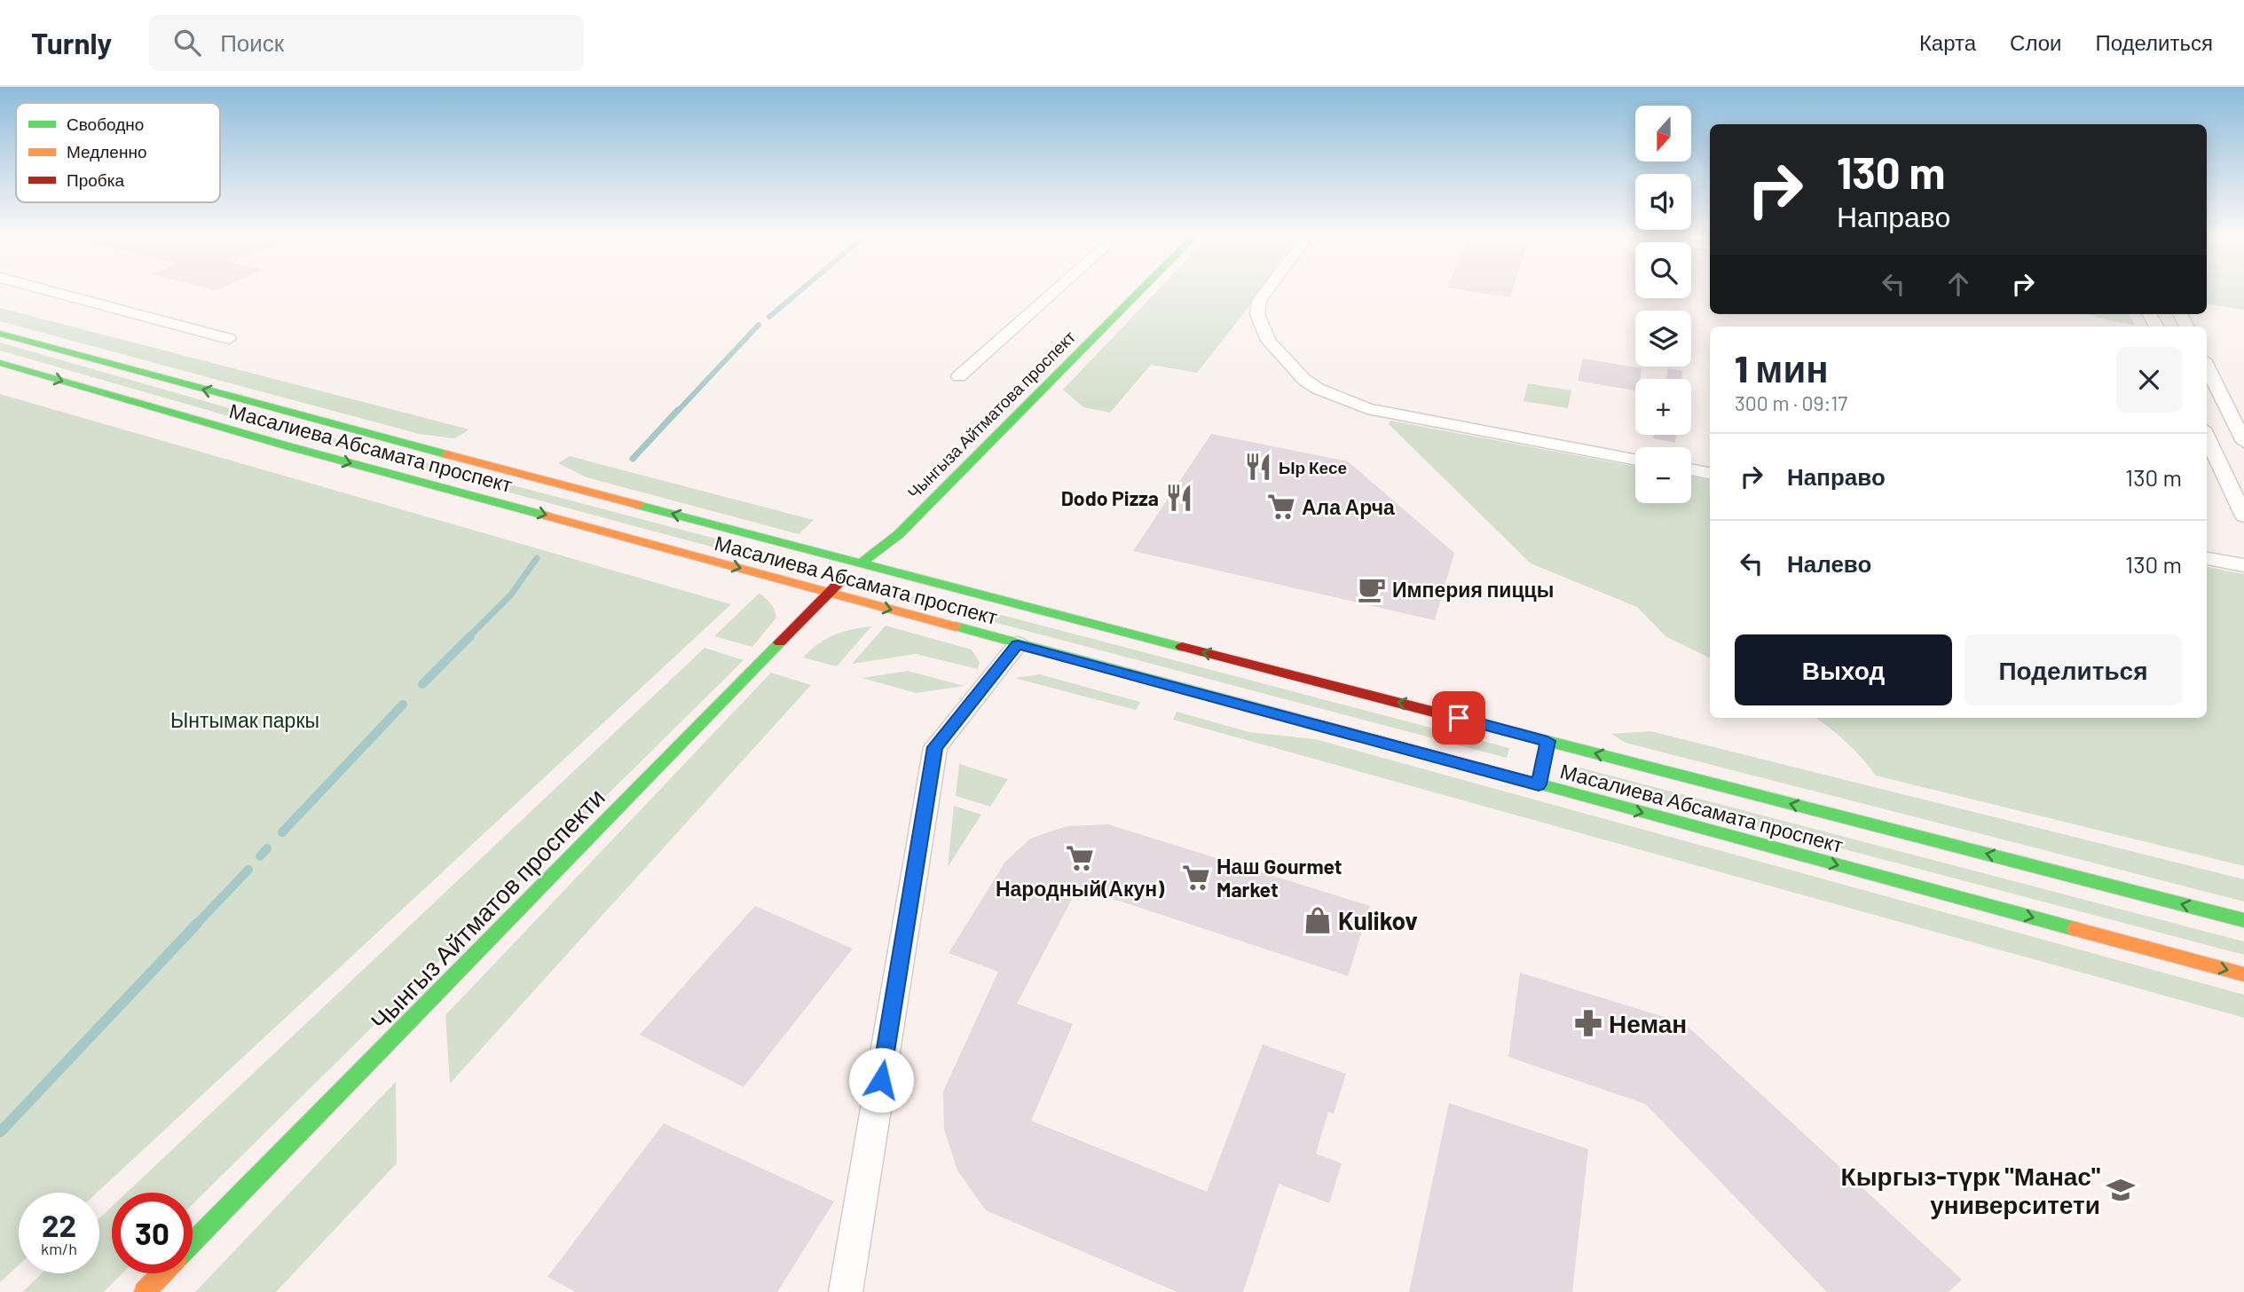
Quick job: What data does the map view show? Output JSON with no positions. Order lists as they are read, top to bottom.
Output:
{
  "streets": {
    "main road": ["Чынгыза Айтматова проспект", "Масалиева Абсамата проспект", "Чынгыз Айтматов проспекти"]
  },
  "crossings": [
    ["Чынгыза Айтматова проспект", "Масалиева Абсамата проспект"],
    ["Чынгыза Айтматова проспект", "Чынгыз Айтматов проспекти"],
    ["Масалиева Абсамата проспект", "Чынгыз Айтматов проспекти"]
  ],
  "parks": ["Ынтымак паркы"],
  "places": {
    "restaurant": ["Ыр Кесе", "Dodo Pizza"],
    "supermarket": ["Ала Арча", "Народный(Акун)", "Наш Gourmet Market"],
    "cafe": ["Империя пиццы"],
    "shop": ["Kulikov"],
    "pharmacy": ["Неман"],
    "school or university": ["Кыргыз-түрк \"Манас\" университети"]
  },
  "legend": ["Свободно", "Медленно", "Пробка"],
  "north": "bottom",
  "page": {
    "header": "Turnly",
    "search": "Поиск",
    "nav": ["Карта", "Слои", "Поделиться"],
    "map_buttons": ["+", "−"],
    "turn": ["130 m", "Направо"],
    "heading": ["1 мин", "300 m · 09:17"],
    "list": [
      {
        "name": "Направо",
        "value": "130 m"
      },
      {
        "name": "Налево",
        "value": "130 m"
      }
    ],
    "buttons": ["Выход", "Поделиться"],
    "speed": "22 km/h",
    "limit": "30"
  }
}
